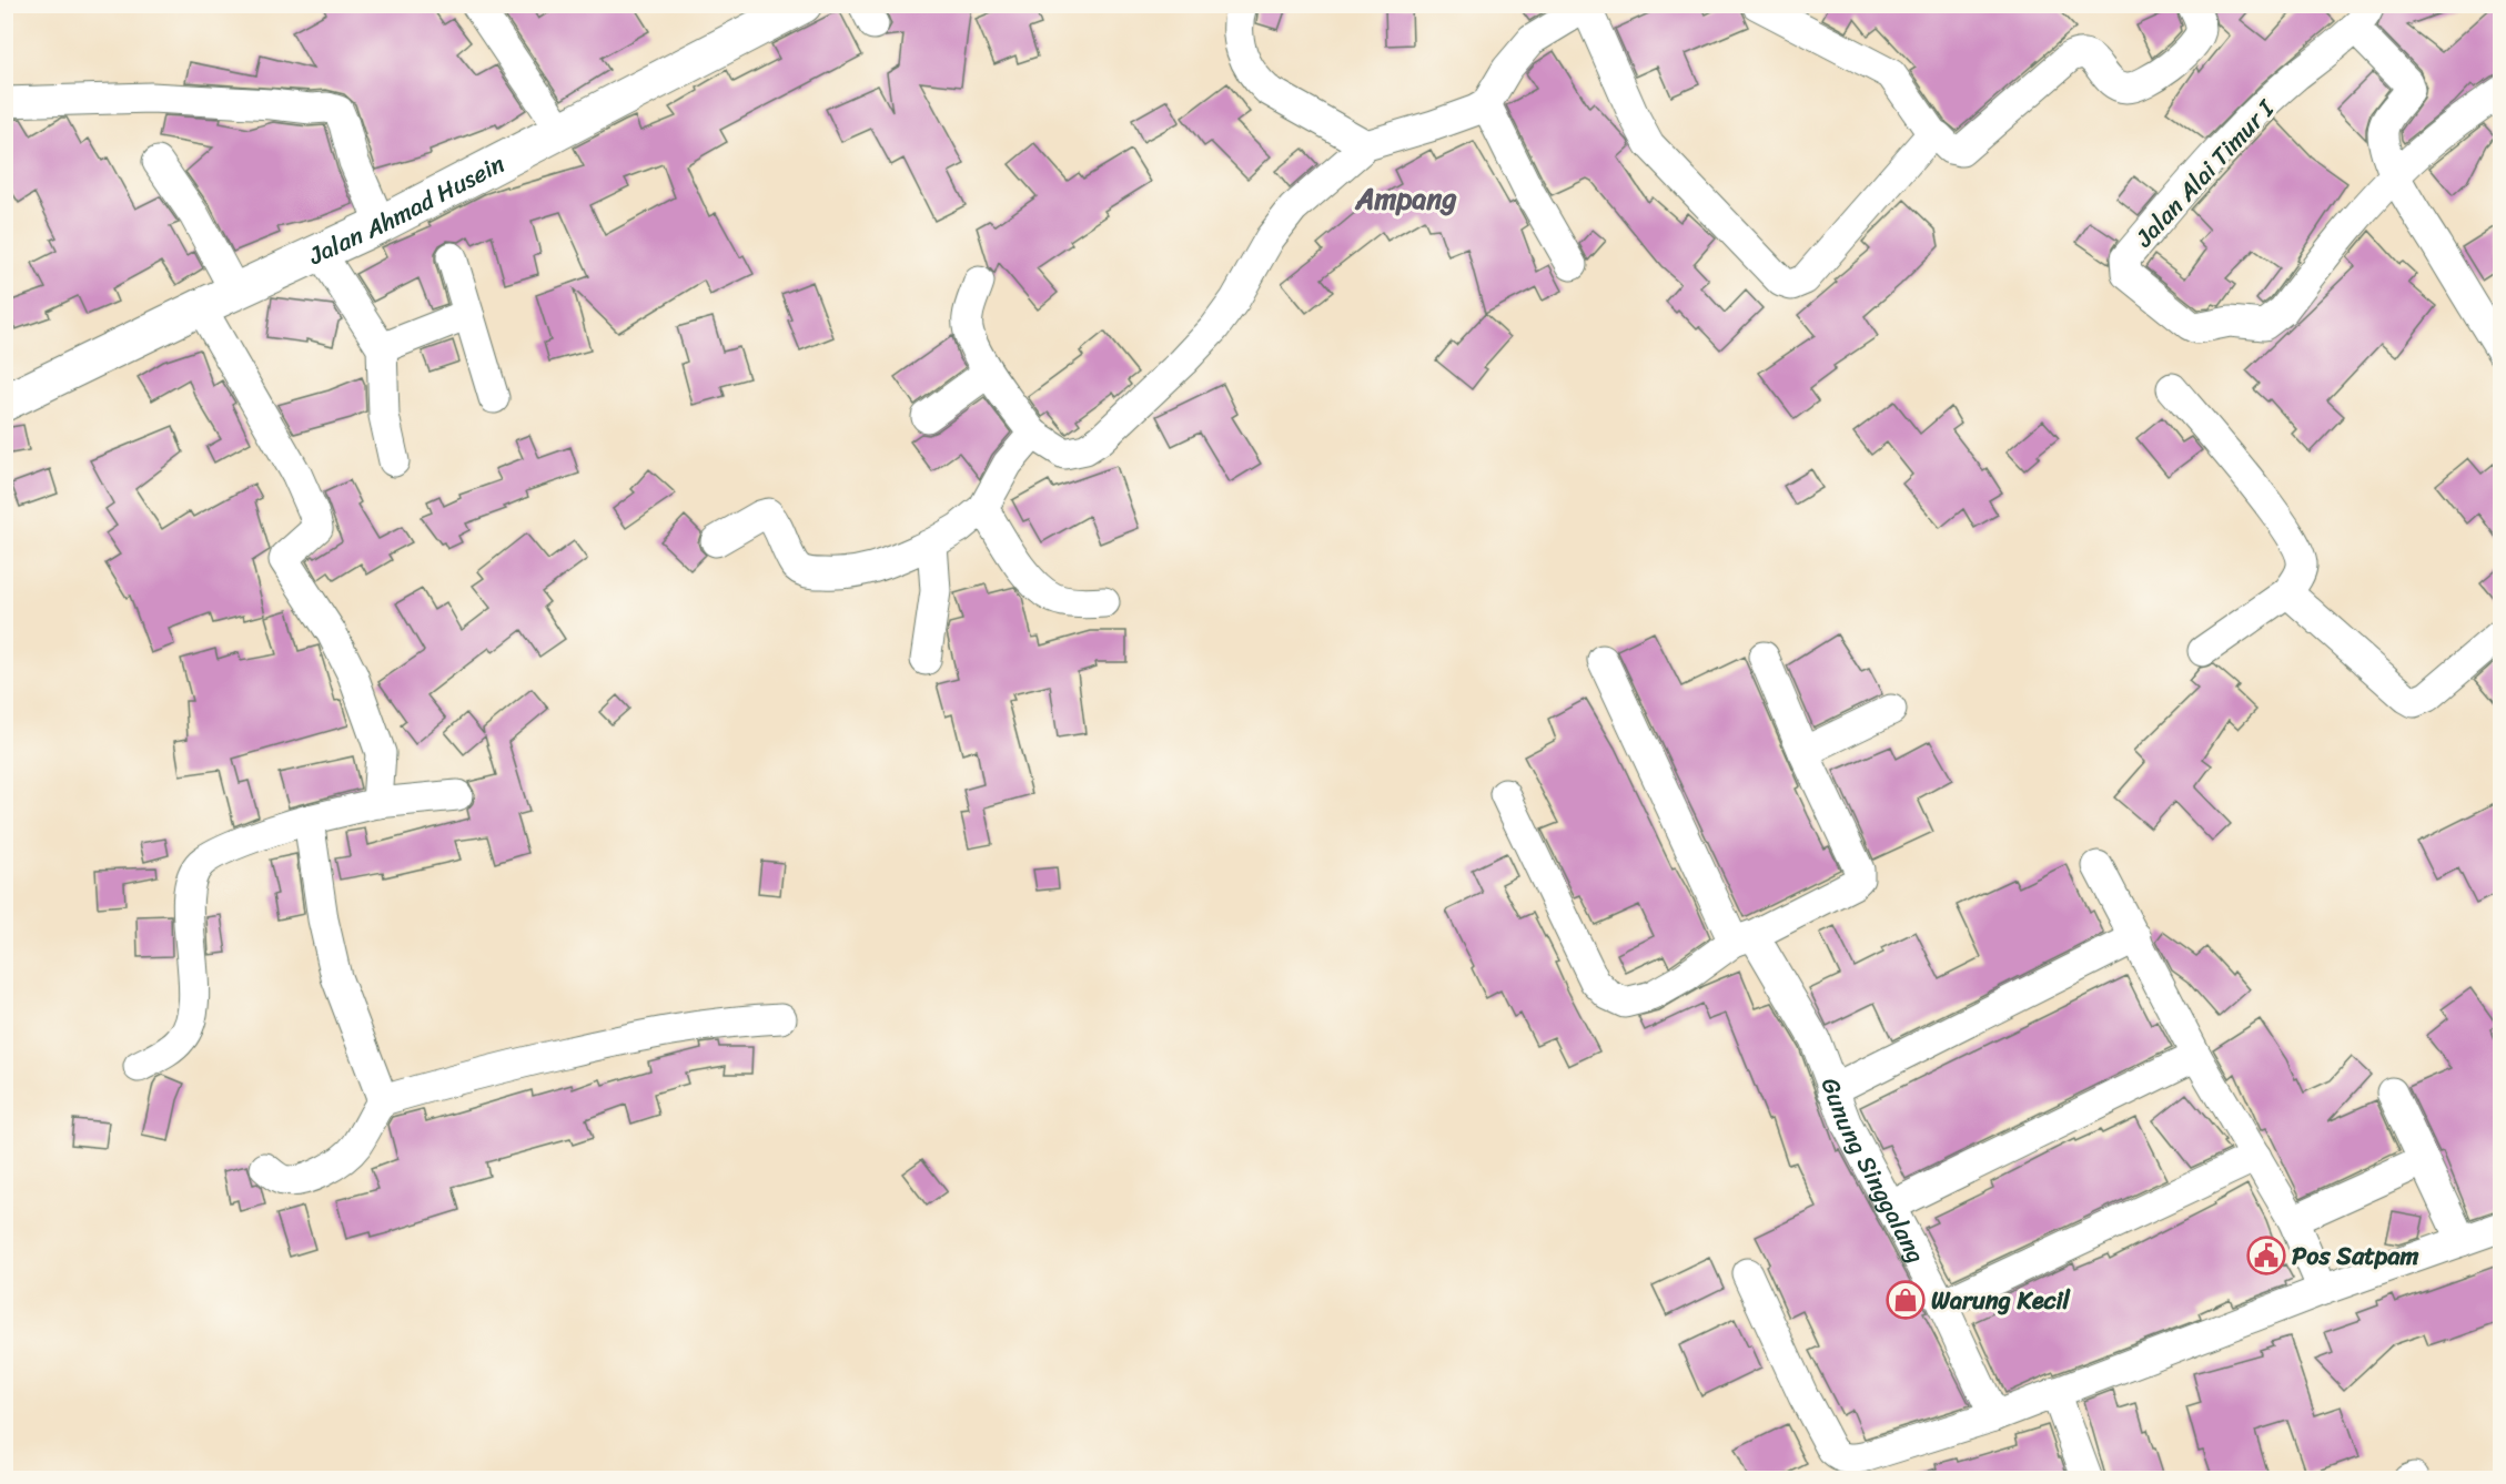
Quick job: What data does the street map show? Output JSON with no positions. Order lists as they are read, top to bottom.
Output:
{
  "streets": {
    "main road": ["Jalan Ahmad Husein"],
    "street": ["Jalan Alai Timur I", "Gunung Singgalang"]
  },
  "districts": ["Ampang"],
  "places": {
    "public building": ["Pos Satpam"],
    "shop": ["Warung Kecil"]
  }
}
